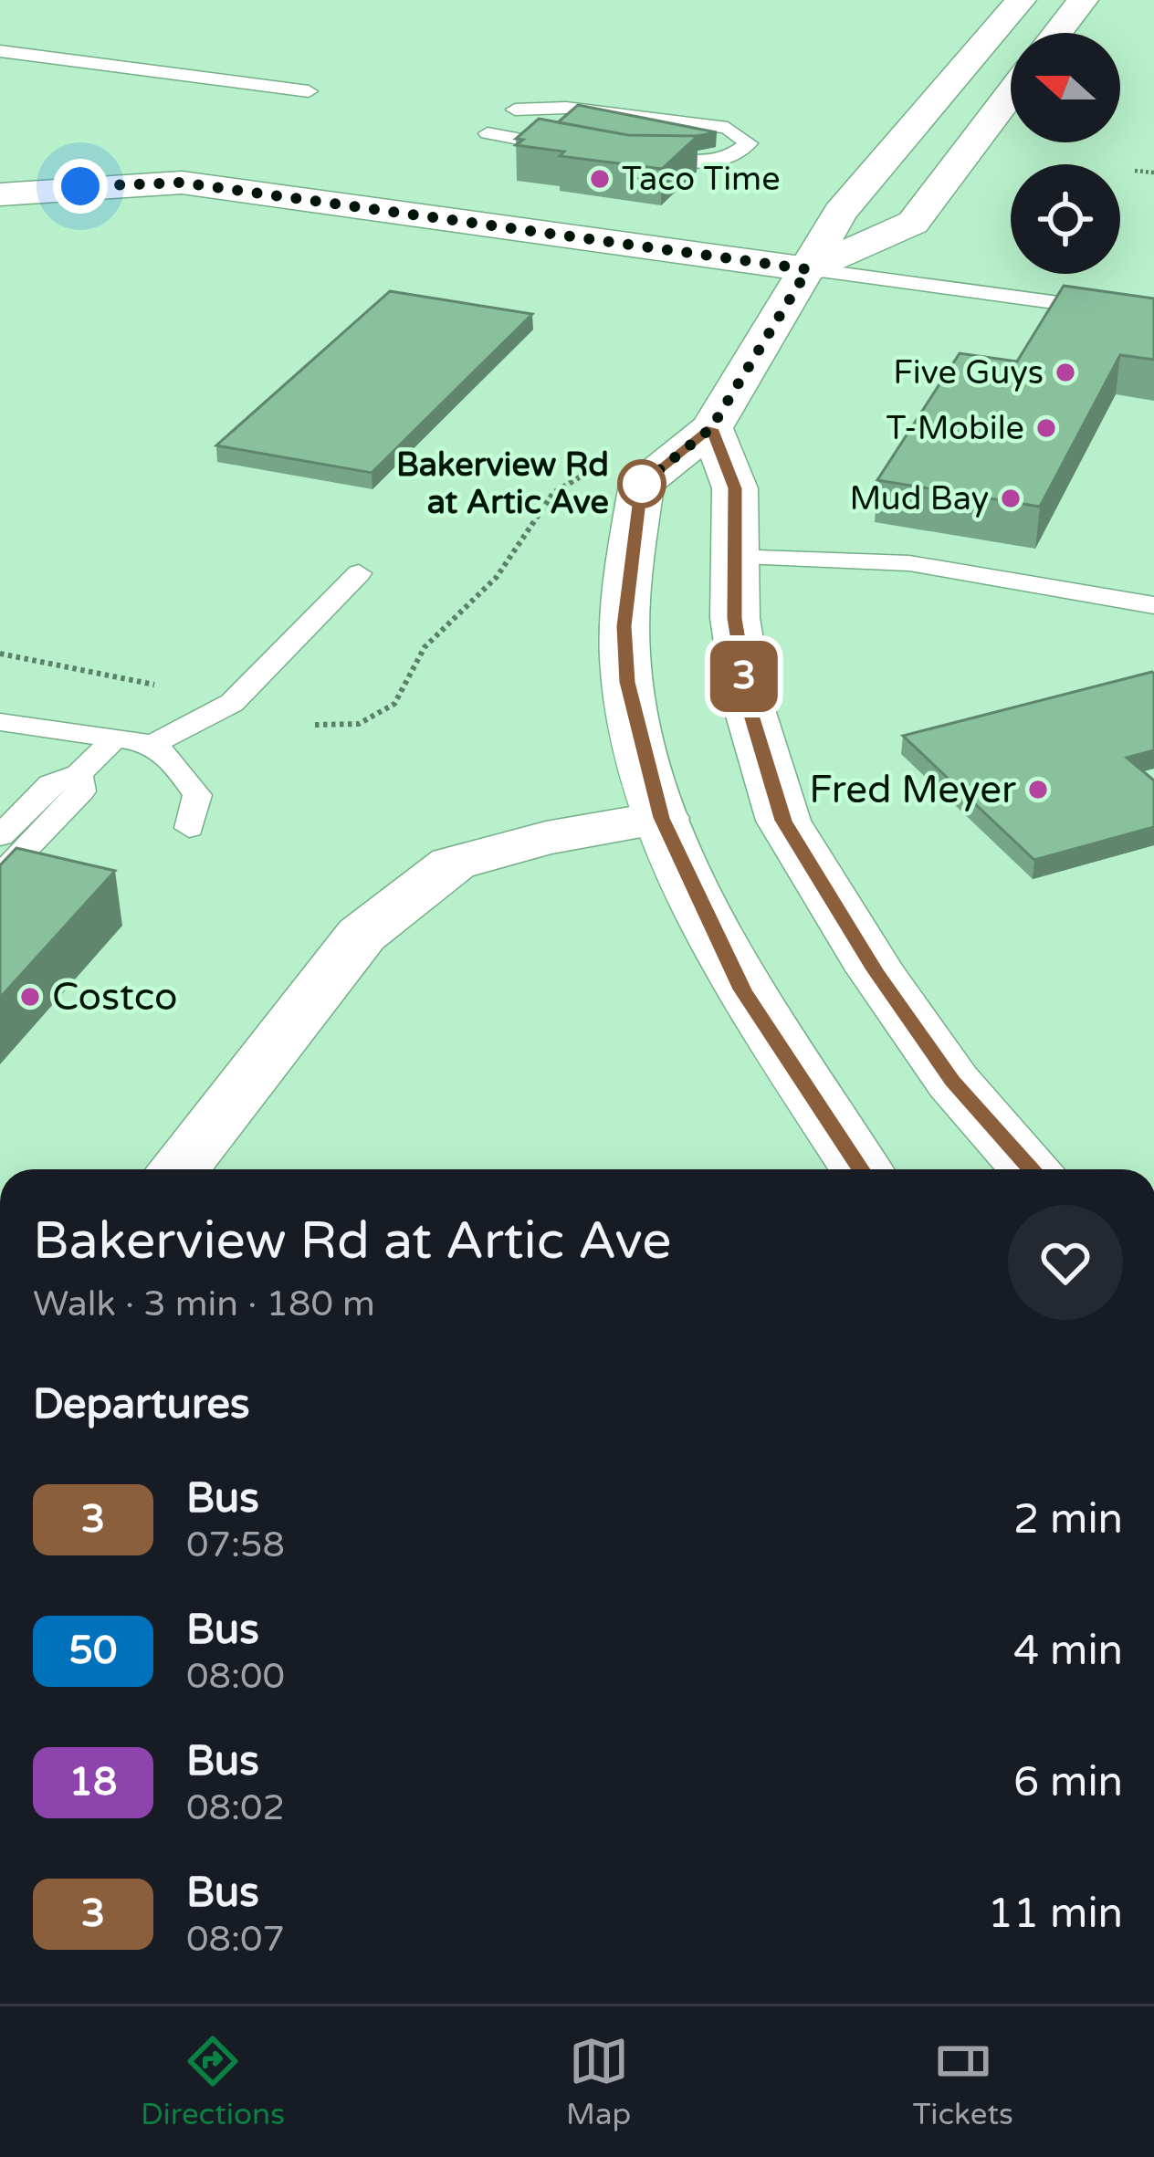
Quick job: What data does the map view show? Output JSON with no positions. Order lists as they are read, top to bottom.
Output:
{
  "places": [
    "Taco Time",
    "Five Guys",
    "T-Mobile",
    "Bakerview Rd at Artic Ave",
    "Mud Bay",
    "Fred Meyer",
    "Costco"
  ],
  "lines": ["bus line 3"],
  "north": "left",
  "page": {
    "on_map": "3",
    "heading": [
      ["Bakerview Rd at Artic Ave", "Walk · 3 min · 180 m"],
      "Departures"
    ],
    "list": [
      {
        "mark": "3",
        "name": "Bus",
        "note": "07:58",
        "value": "2 min"
      },
      {
        "mark": "50",
        "name": "Bus",
        "note": "08:00",
        "value": "4 min"
      },
      {
        "mark": "18",
        "name": "Bus",
        "note": "08:02",
        "value": "6 min"
      },
      {
        "mark": "3",
        "name": "Bus",
        "note": "08:07",
        "value": "11 min"
      }
    ],
    "tabs": ["Directions", "Map", "Tickets"]
  }
}
